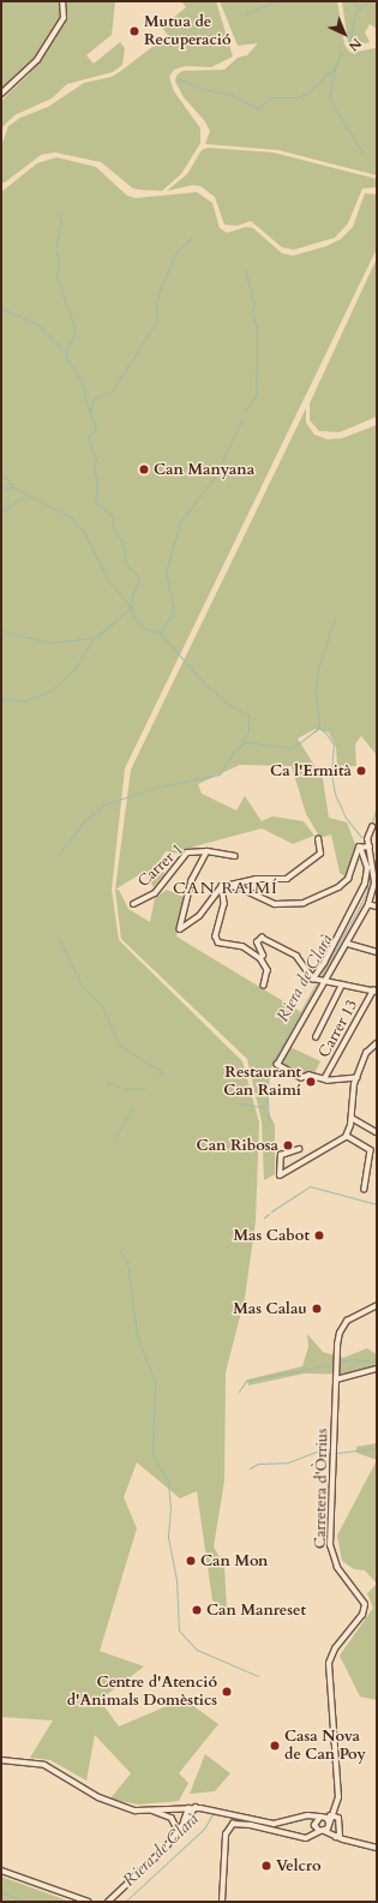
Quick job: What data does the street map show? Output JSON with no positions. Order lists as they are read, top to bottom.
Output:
{
  "streets": {
    "street": ["Carrer 1", "Carrer 13", "Carretera d'Òrrius"]
  },
  "districts": ["CAN RAIMÍ"],
  "water": ["Riera de Clarà"],
  "places": [
    "Mutua de Recuperació",
    "Can Manyana",
    "Ca l'Ermità",
    "Restaurant Can Raimí",
    "Can Ribosa",
    "Mas Cabot",
    "Mas Calau",
    "Can Mon",
    "Can Manreset",
    "Centre d'Atenció d'Animals Domèstics",
    "Casa Nova de Can Poy",
    "Velcro"
  ],
  "north": "bottom right"
}
